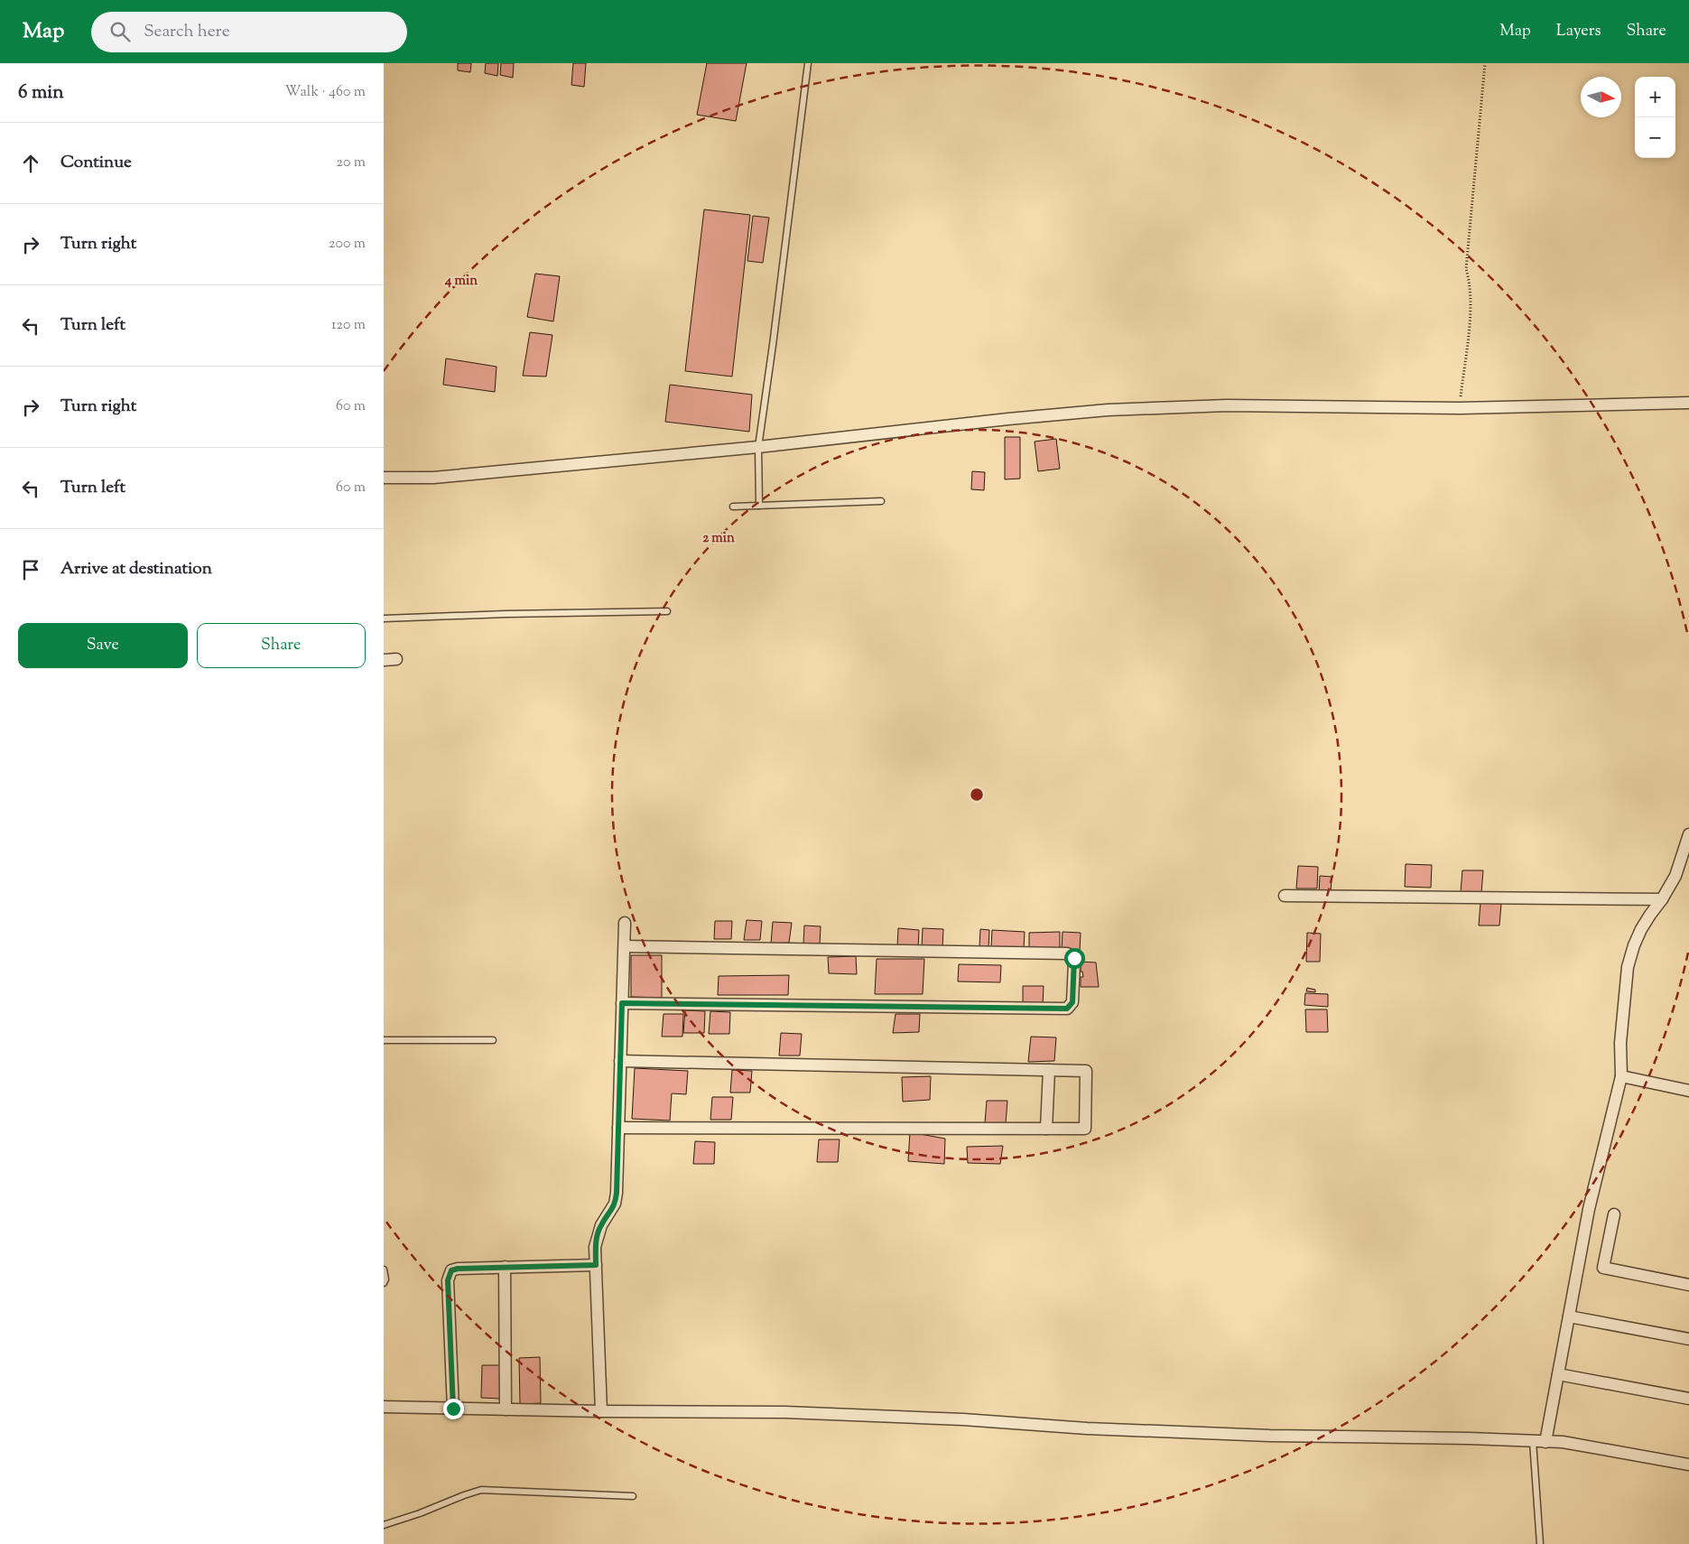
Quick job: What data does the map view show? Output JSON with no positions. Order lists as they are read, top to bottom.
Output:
{
  "north": "right",
  "page": {
    "header": "Map",
    "search": "Search here",
    "nav": ["Map", "Layers", "Share"],
    "heading": ["6 min", "Walk · 460 m"],
    "map_buttons": ["+", "−"],
    "list": [
      ["Continue", "20 m"],
      ["Turn right", "200 m"],
      ["Turn left", "120 m"],
      ["Turn right", "60 m"],
      ["Turn left", "60 m"],
      "Arrive at destination"
    ],
    "buttons": ["Save", "Share"]
  },
  "rings": ["4 min", "2 min"]
}
